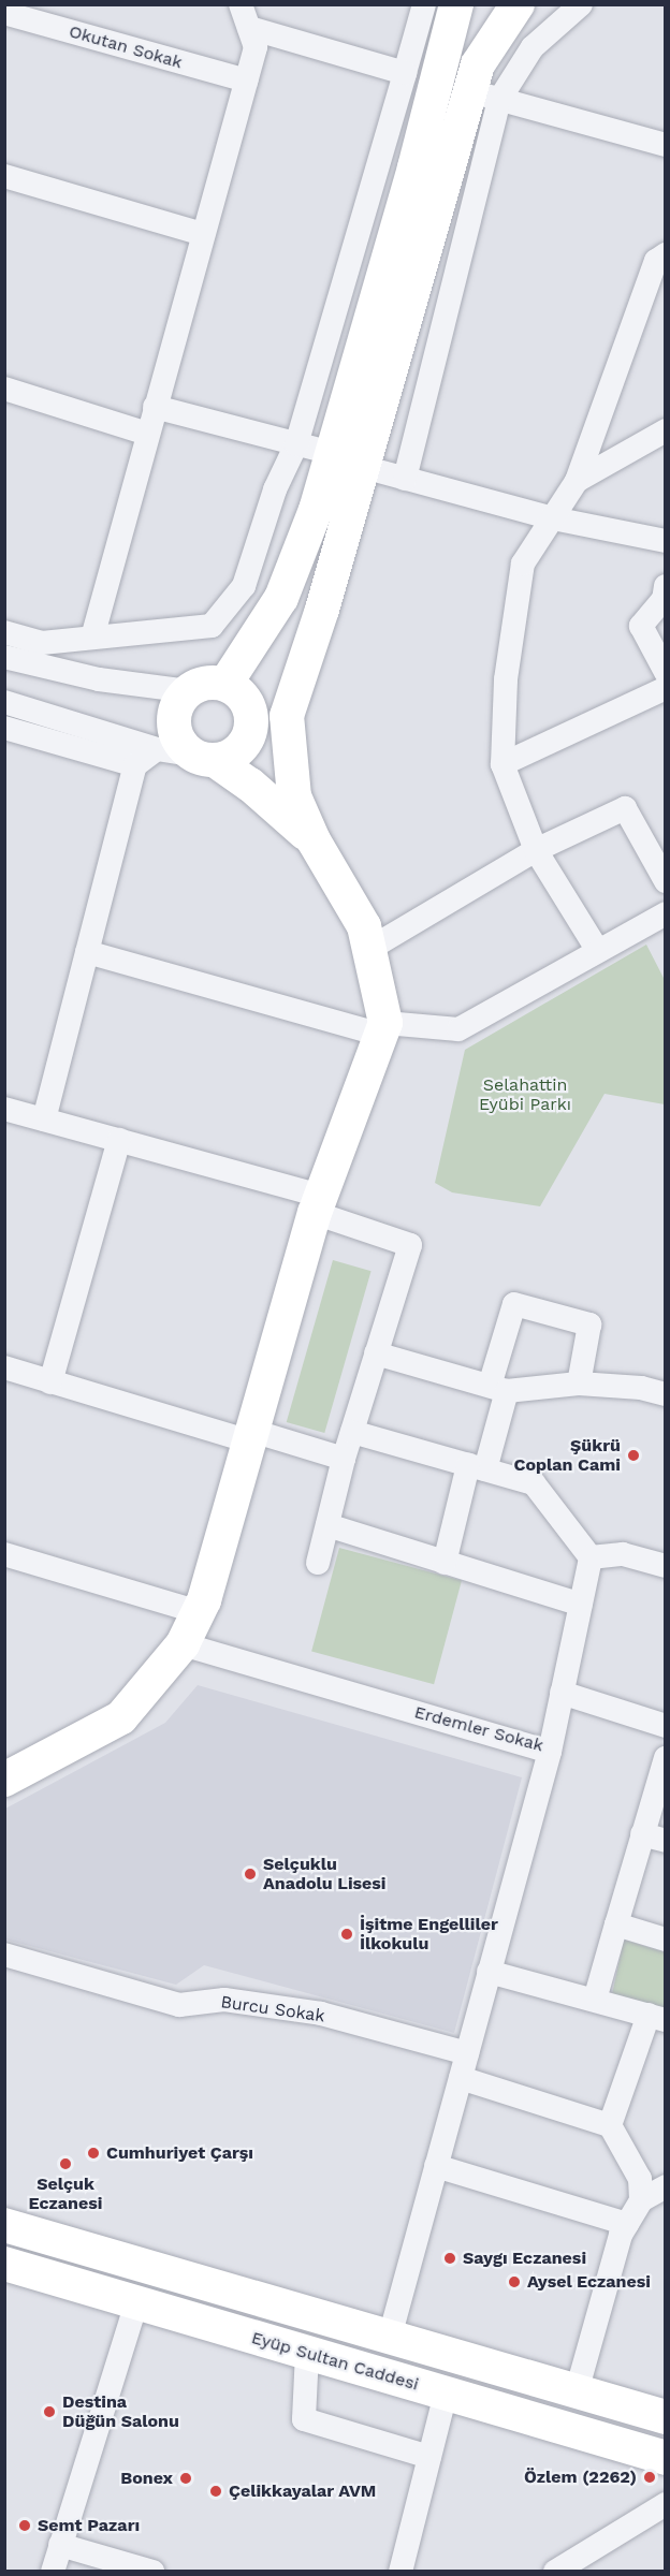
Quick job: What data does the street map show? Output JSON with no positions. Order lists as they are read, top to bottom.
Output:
{
  "streets": {
    "street": [
      "Okutan Sokak",
      "Erdemler Sokak",
      "Burcu Sokak",
      "Eyüp Sultan Caddesi"
    ]
  },
  "parks": ["Selahattin Eyübi Parkı"],
  "places": [
    "Şükrü Coplan Cami",
    "Selçuklu Anadolu Lisesi",
    "İşitme Engelliler İlkokulu",
    "Cumhuriyet Çarşı",
    "Selçuk Eczanesi",
    "Saygı Eczanesi",
    "Aysel Eczanesi",
    "Destina Düğün Salonu",
    "Özlem (2262)",
    "Bonex",
    "Çelikkayalar AVM",
    "Semt Pazarı"
  ]
}
